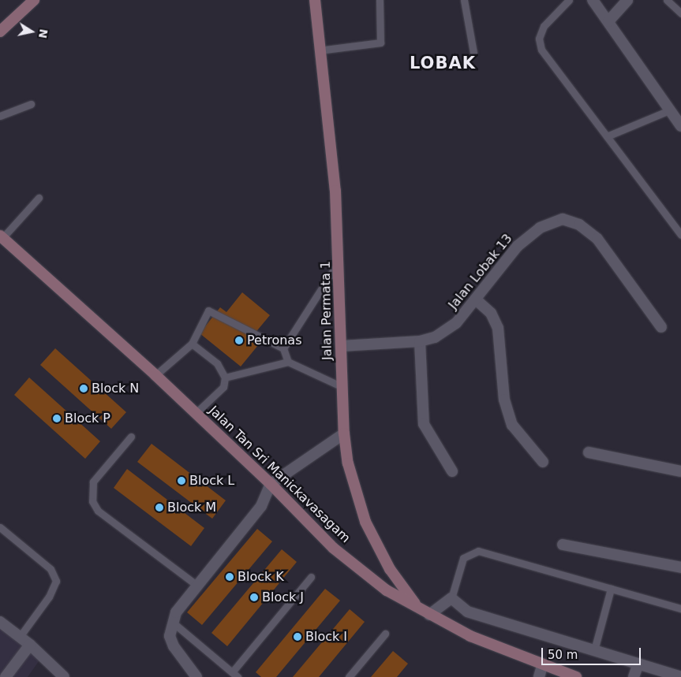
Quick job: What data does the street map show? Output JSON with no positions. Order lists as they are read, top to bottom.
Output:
{
  "streets": {
    "main road": ["Jalan Permata 1", "Jalan Tan Sri Manickavasagam"],
    "street": ["Jalan Lobak 13"]
  },
  "crossings": [
    ["Jalan Lobak 13", "Jalan Permata 1"],
    ["Jalan Permata 1", "Jalan Tan Sri Manickavasagam"]
  ],
  "districts": ["LOBAK"],
  "places": [
    "Petronas",
    "Block N",
    "Block P",
    "Block L",
    "Block M",
    "Block K",
    "Block J",
    "Block I"
  ],
  "scale_bar": "50 m",
  "north": "right"
}
